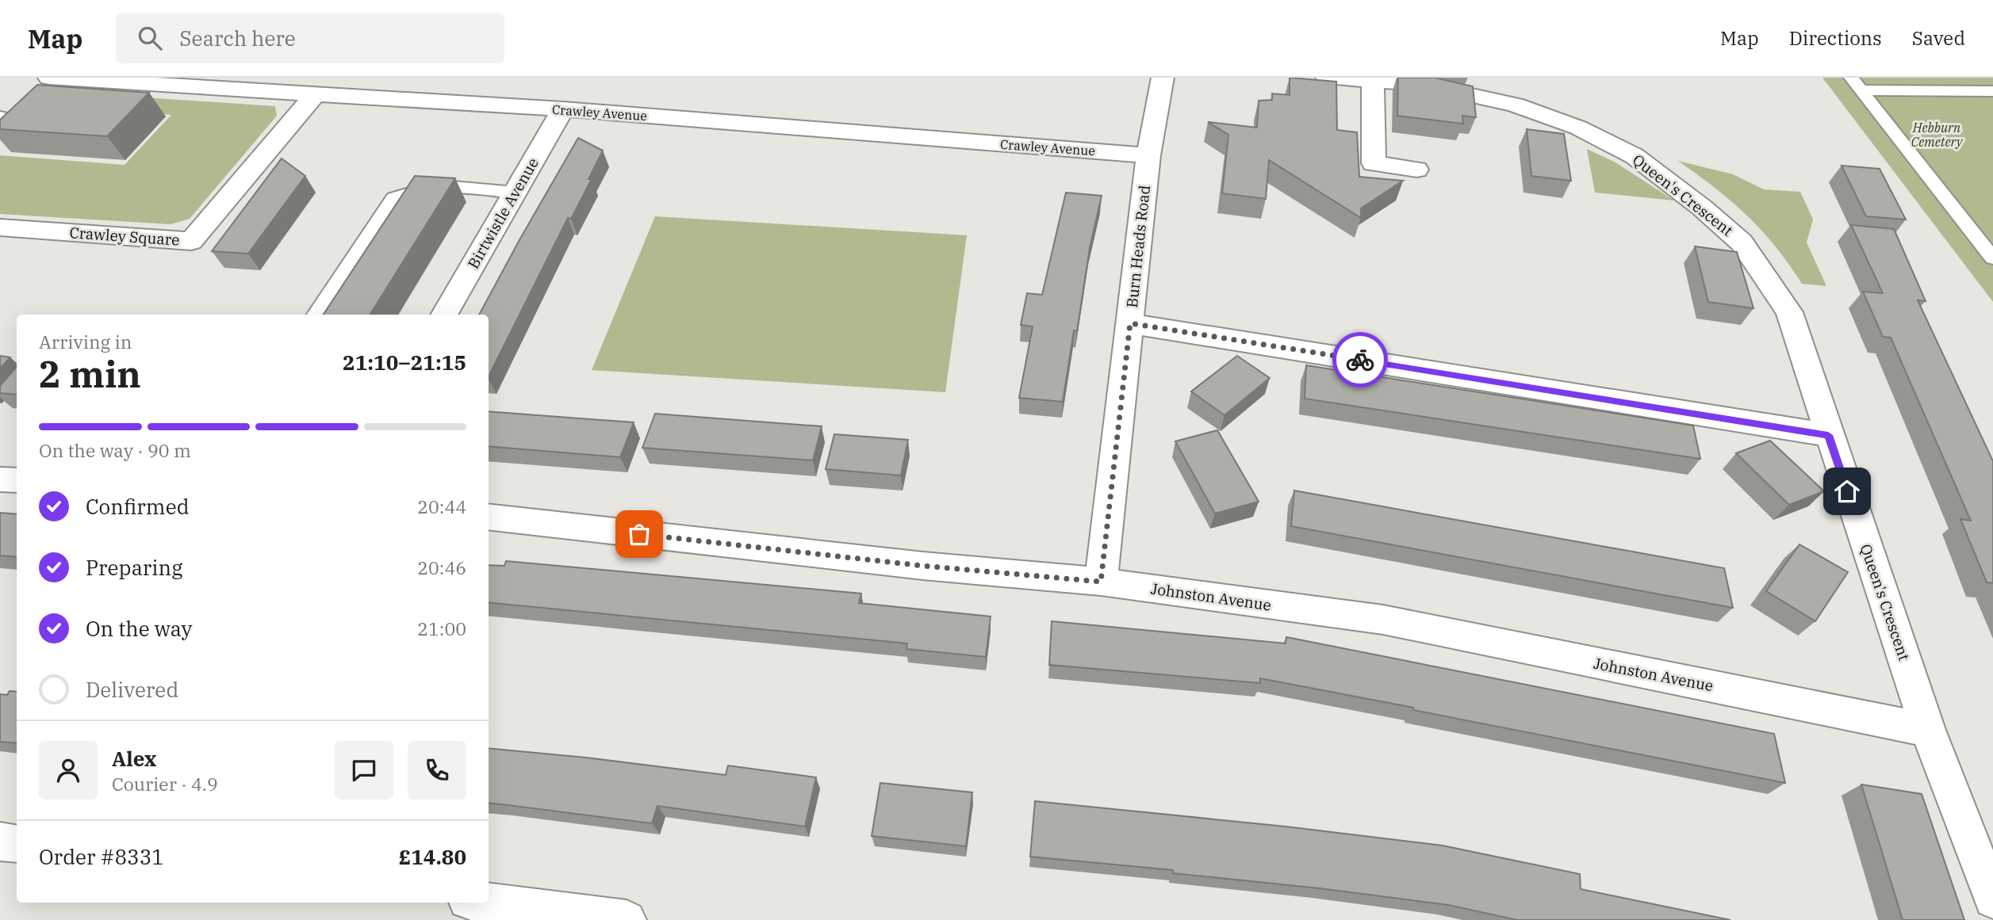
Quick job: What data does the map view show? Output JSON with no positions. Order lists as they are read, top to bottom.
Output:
{
  "streets": {
    "street": [
      "Crawley Avenue",
      "Queen's Crescent",
      "Birtwistle Avenue",
      "Crawley Square",
      "Burn Heads Road",
      "Johnston Avenue"
    ]
  },
  "crossings": [
    ["Crawley Avenue", "Birtwistle Avenue"],
    ["Crawley Avenue", "Crawley Square"],
    ["Crawley Avenue", "Burn Heads Road"],
    ["Queen's Crescent", "Johnston Avenue"],
    ["Burn Heads Road", "Johnston Avenue"]
  ],
  "parks": ["Hebburn Cemetery"],
  "page": {
    "header": "Map",
    "search": "Search here",
    "nav": ["Map", "Directions", "Saved"],
    "heading": ["2 min", "Arriving in", "21:10–21:15"],
    "panel": [
      "Alex",
      "Courier · 4.9",
      "Order #8331",
      "£14.80"
    ],
    "bar": "On the way · 90 m",
    "list": [
      ["Confirmed", "20:44"],
      ["Preparing", "20:46"],
      ["On the way", "21:00"],
      "Delivered"
    ]
  }
}
